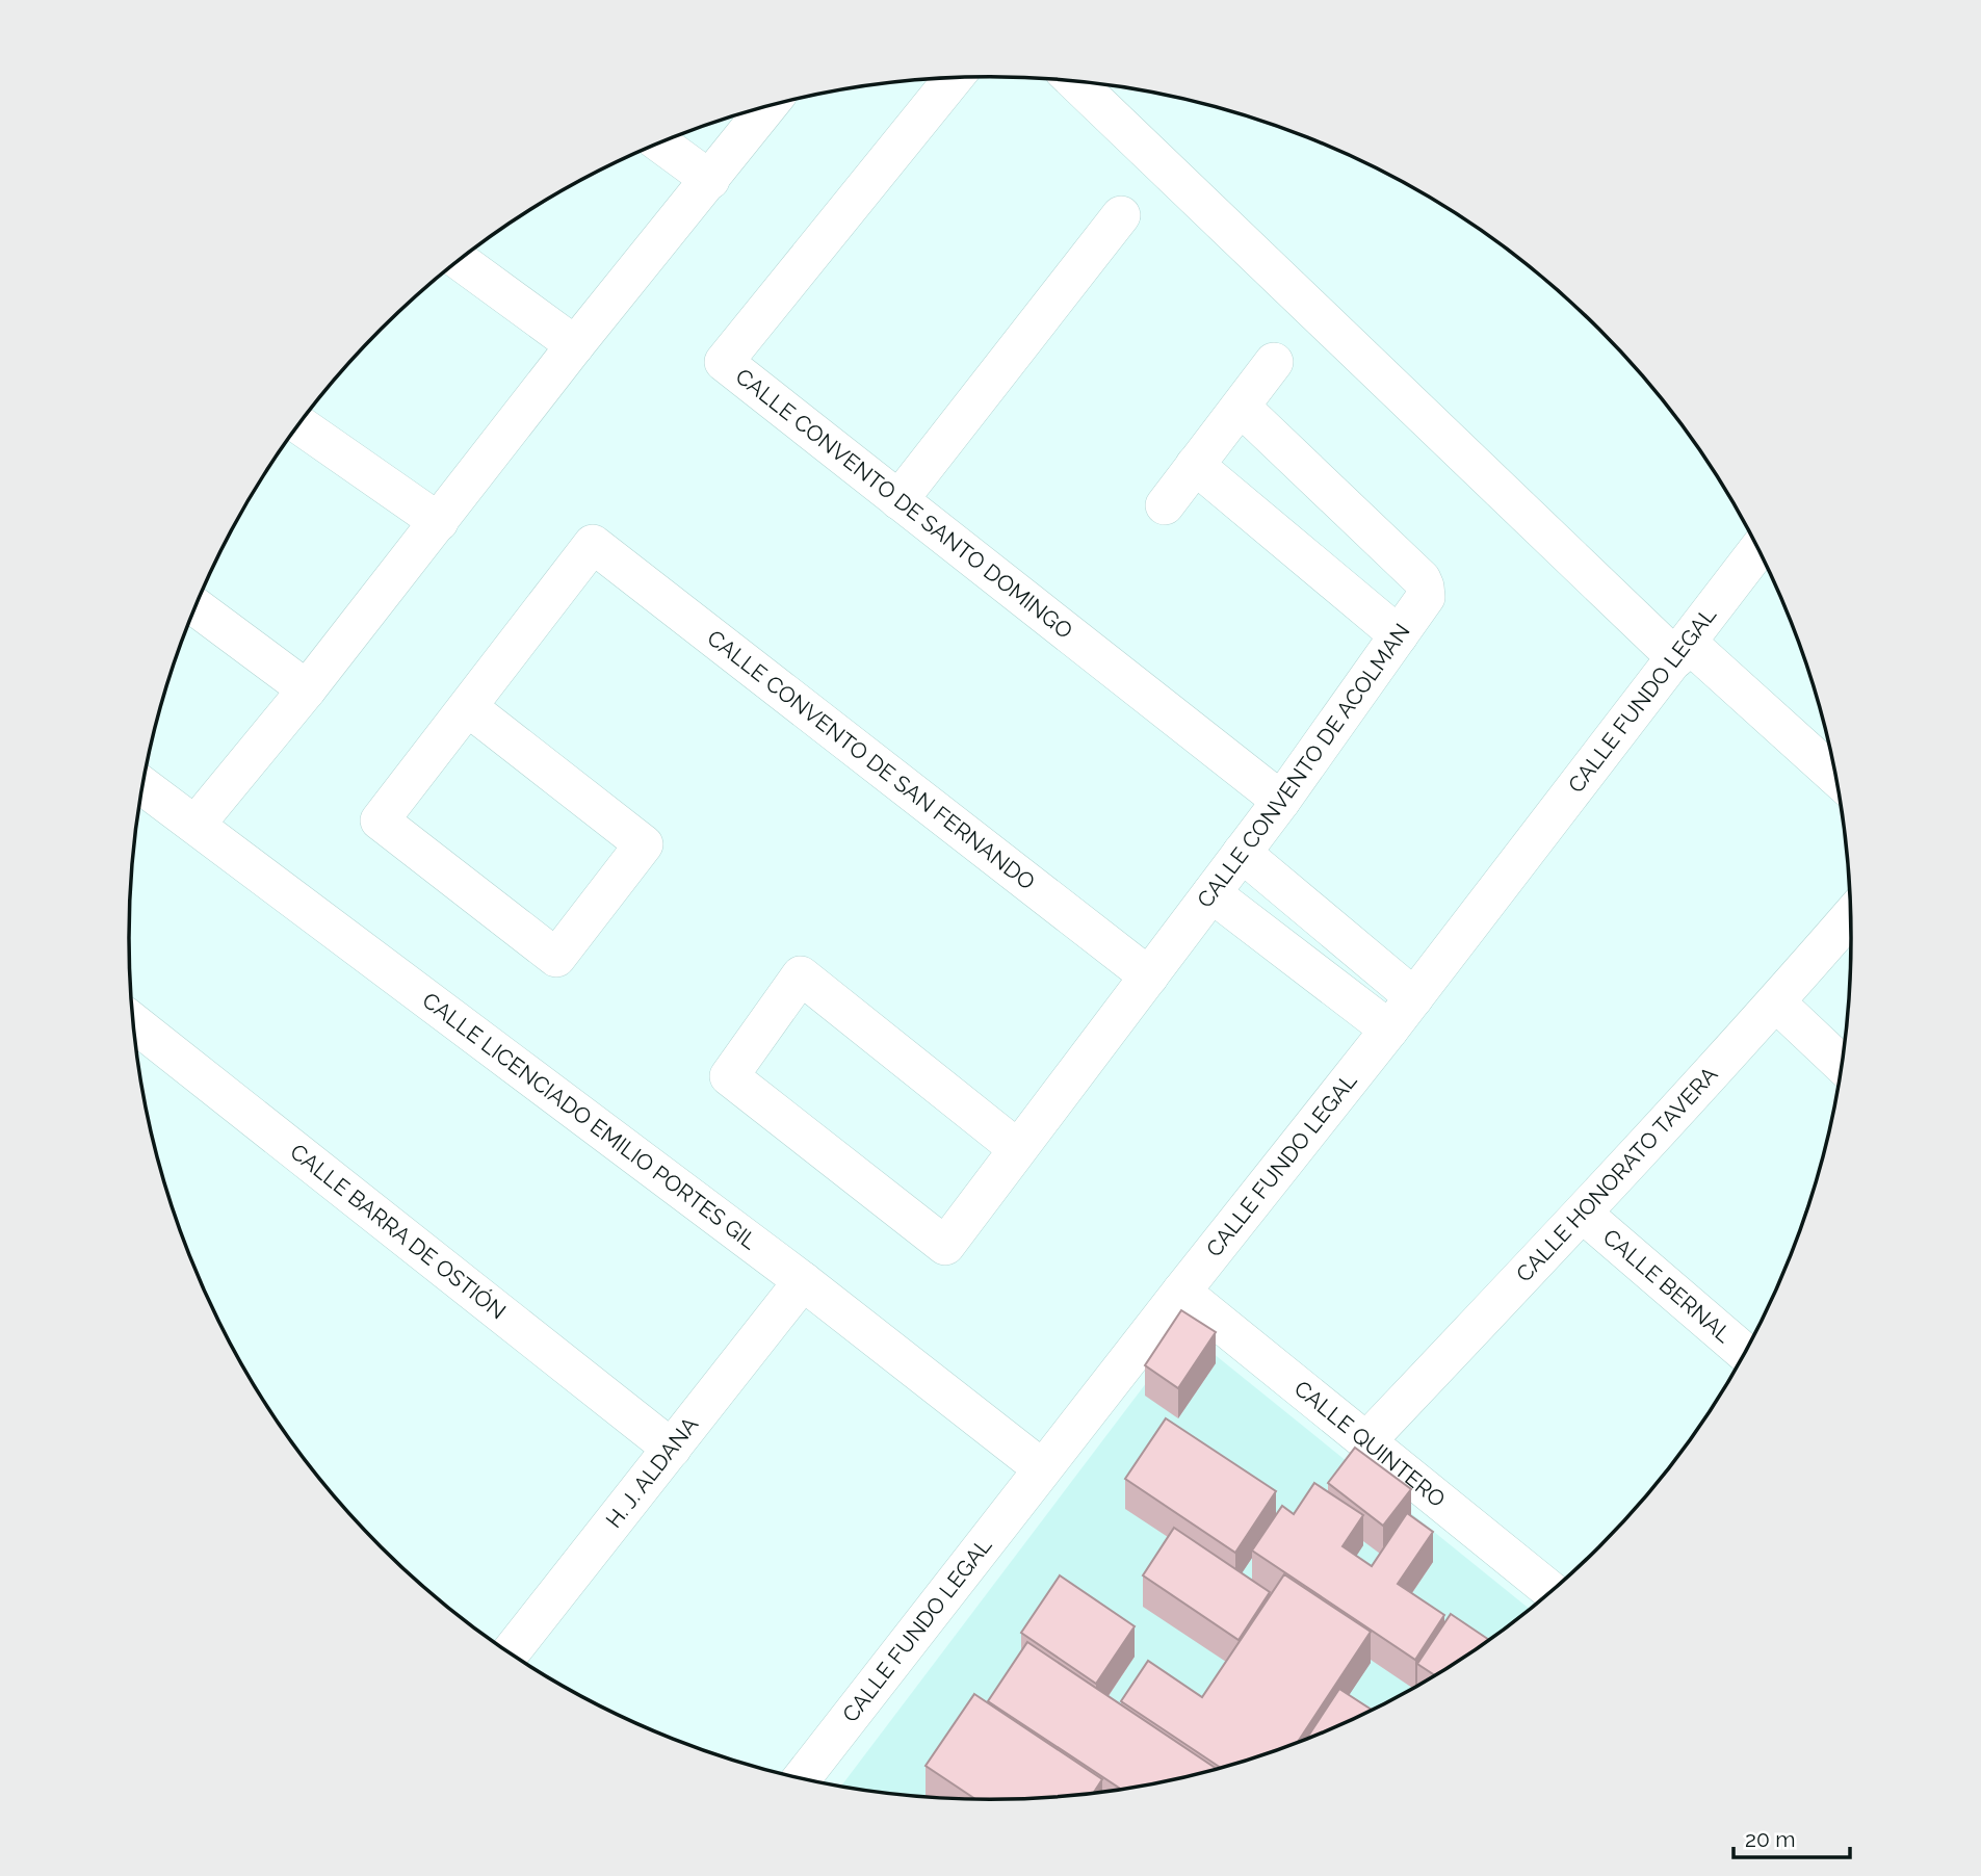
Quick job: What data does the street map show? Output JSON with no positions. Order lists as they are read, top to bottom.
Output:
{
  "streets": {
    "street": [
      "CALLE CONVENTO DE SANTO DOMINGO",
      "CALLE FUNDO LEGAL",
      "CALLE CONVENTO DE SAN FERNANDO",
      "CALLE CONVENTO DE ACOLMAN",
      "CALLE LICENCIADO EMILIO PORTES GIL",
      "CALLE HONORATO TAVERA",
      "CALLE BARRA DE OSTIÓN",
      "CALLE BERNAL",
      "CALLE QUINTERO",
      "H. J. ALDANA"
    ]
  },
  "crossings": [
    ["CALLE CONVENTO DE SANTO DOMINGO", "CALLE CONVENTO DE ACOLMAN"],
    ["CALLE FUNDO LEGAL", "CALLE LICENCIADO EMILIO PORTES GIL"],
    ["CALLE FUNDO LEGAL", "CALLE QUINTERO"],
    ["CALLE CONVENTO DE SAN FERNANDO", "CALLE CONVENTO DE ACOLMAN"],
    ["CALLE LICENCIADO EMILIO PORTES GIL", "H. J. ALDANA"],
    ["CALLE HONORATO TAVERA", "CALLE BERNAL"],
    ["CALLE HONORATO TAVERA", "CALLE QUINTERO"],
    ["CALLE BARRA DE OSTIÓN", "H. J. ALDANA"]
  ],
  "scale_bar": "20 m"
}
